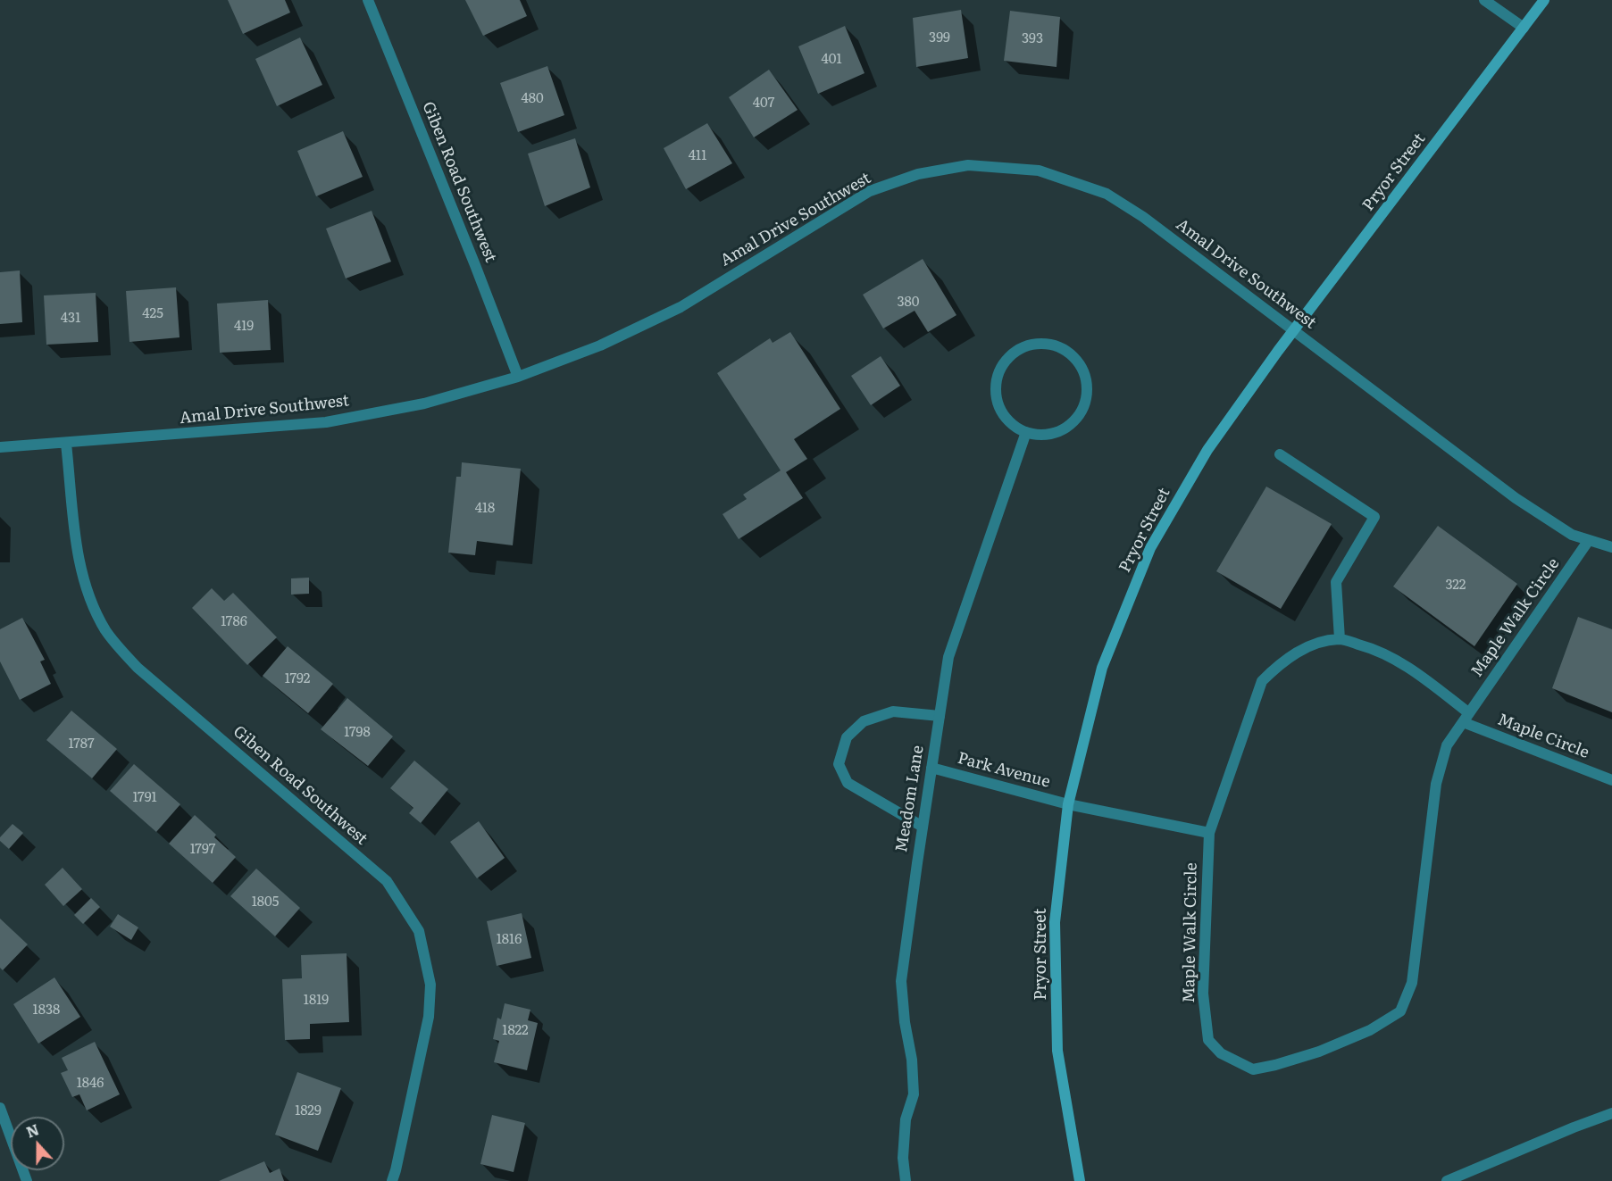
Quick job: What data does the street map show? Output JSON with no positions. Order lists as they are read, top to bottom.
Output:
{
  "streets": {
    "main road": ["Pryor Street"],
    "street": [
      "Giben Road Southwest",
      "Amal Drive Southwest",
      "Maple Walk Circle",
      "Maple Circle",
      "Park Avenue",
      "Meadom Lane"
    ]
  },
  "crossings": [
    ["Pryor Street", "Amal Drive Southwest"],
    ["Pryor Street", "Park Avenue"],
    ["Giben Road Southwest", "Amal Drive Southwest"],
    ["Amal Drive Southwest", "Maple Walk Circle"],
    ["Maple Walk Circle", "Maple Circle"],
    ["Maple Walk Circle", "Park Avenue"],
    ["Park Avenue", "Meadom Lane"]
  ],
  "house_numbers": [
    "399",
    "393",
    "401",
    "480",
    "407",
    "411",
    "380",
    "425",
    "431",
    "419",
    "418",
    "322",
    "1786",
    "1792",
    "1798",
    "1787",
    "1791",
    "1797",
    "1805",
    "1816",
    "1819",
    "1838",
    "1822",
    "1846",
    "1829"
  ],
  "north": "top"
}
